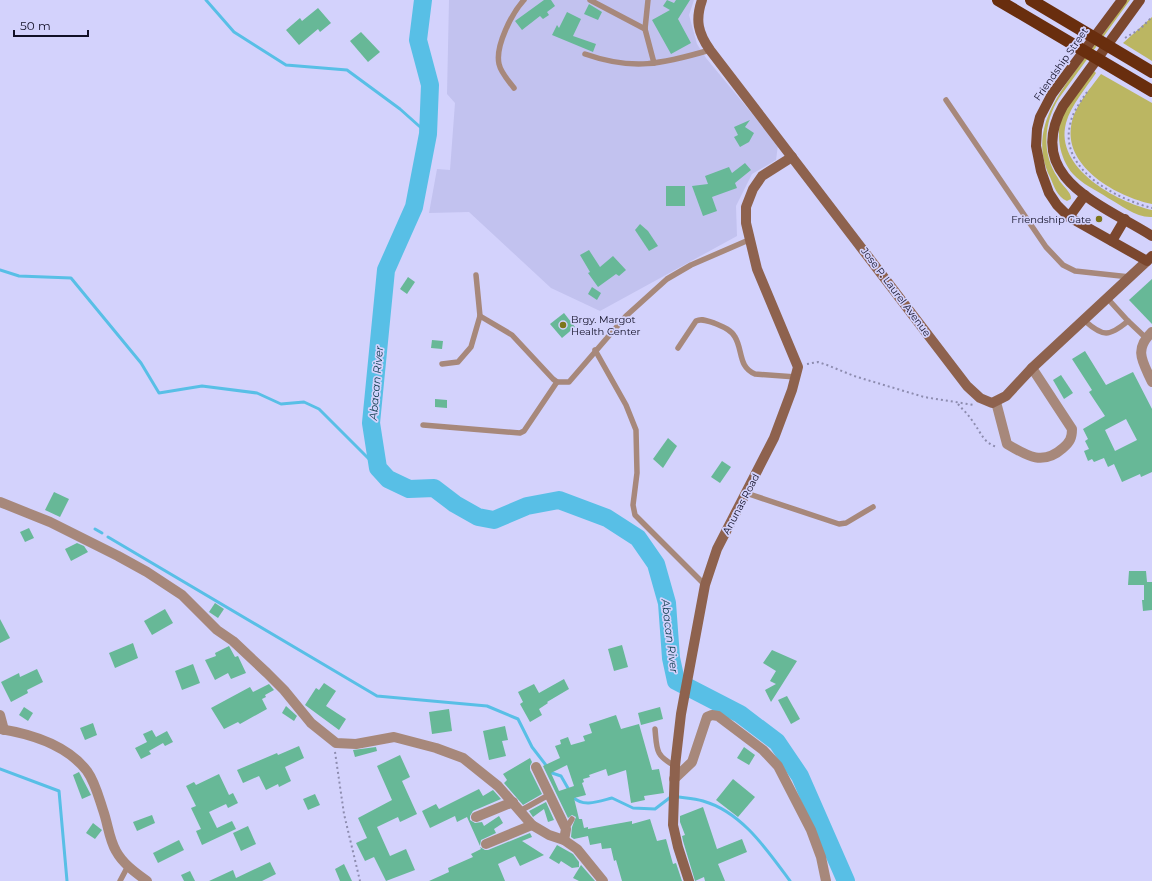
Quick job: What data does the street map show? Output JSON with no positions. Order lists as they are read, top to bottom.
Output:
{
  "streets": {
    "main road": ["Friendship Street"],
    "street": ["Jose P. Laurel Avenue", "Anunas Road"]
  },
  "water": ["Abacan River"],
  "places": ["Friendship Gate", "Brgy. Margot Health Center"],
  "scale_bar": "50 m"
}
